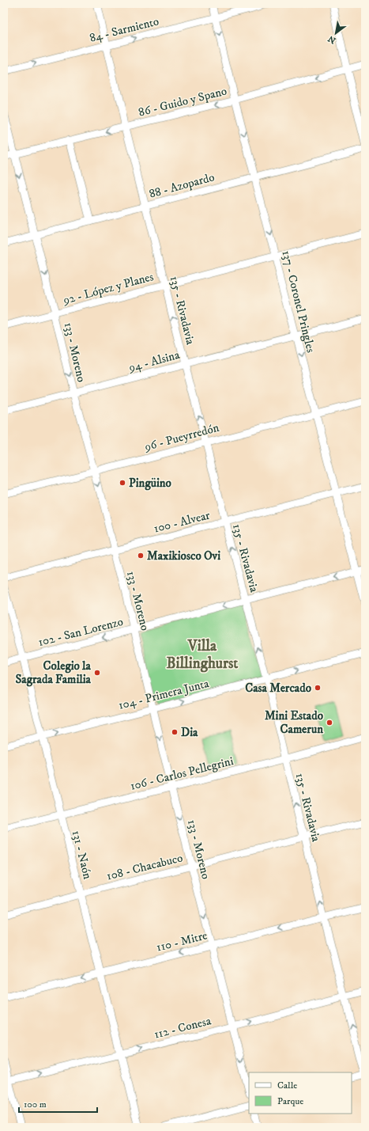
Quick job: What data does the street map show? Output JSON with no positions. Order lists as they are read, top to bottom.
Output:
{
  "streets": {
    "street": [
      "84 - Sarmiento",
      "86 - Guido y Spano",
      "88 - Azopardo",
      "92 - López y Planes",
      "137 - Coronel Pringles",
      "135 - Rivadavia",
      "133 - Moreno",
      "94 - Alsina",
      "96 - Pueyrredón",
      "100 - Alvear",
      "102 - San Lorenzo",
      "104 - Primera Junta",
      "106 - Carlos Pellegrini",
      "131 - Naón",
      "108 - Chacabuco",
      "110 - Mitre",
      "112 - Conesa"
    ]
  },
  "crossings": [
    ["84 - Sarmiento", "137 - Coronel Pringles"],
    ["84 - Sarmiento", "135 - Rivadavia"],
    ["86 - Guido y Spano", "137 - Coronel Pringles"],
    ["86 - Guido y Spano", "135 - Rivadavia"],
    ["86 - Guido y Spano", "133 - Moreno"],
    ["88 - Azopardo", "137 - Coronel Pringles"],
    ["88 - Azopardo", "135 - Rivadavia"],
    ["88 - Azopardo", "133 - Moreno"],
    ["92 - López y Planes", "137 - Coronel Pringles"],
    ["92 - López y Planes", "135 - Rivadavia"],
    ["92 - López y Planes", "133 - Moreno"],
    ["137 - Coronel Pringles", "94 - Alsina"],
    ["137 - Coronel Pringles", "96 - Pueyrredón"],
    ["137 - Coronel Pringles", "100 - Alvear"],
    ["137 - Coronel Pringles", "102 - San Lorenzo"],
    ["135 - Rivadavia", "94 - Alsina"],
    ["135 - Rivadavia", "96 - Pueyrredón"],
    ["135 - Rivadavia", "100 - Alvear"],
    ["135 - Rivadavia", "102 - San Lorenzo"],
    ["135 - Rivadavia", "104 - Primera Junta"],
    ["135 - Rivadavia", "106 - Carlos Pellegrini"],
    ["135 - Rivadavia", "108 - Chacabuco"],
    ["135 - Rivadavia", "110 - Mitre"],
    ["135 - Rivadavia", "112 - Conesa"],
    ["133 - Moreno", "94 - Alsina"],
    ["133 - Moreno", "96 - Pueyrredón"],
    ["133 - Moreno", "100 - Alvear"],
    ["133 - Moreno", "102 - San Lorenzo"],
    ["133 - Moreno", "104 - Primera Junta"],
    ["133 - Moreno", "106 - Carlos Pellegrini"],
    ["133 - Moreno", "108 - Chacabuco"],
    ["133 - Moreno", "110 - Mitre"],
    ["133 - Moreno", "112 - Conesa"],
    ["102 - San Lorenzo", "131 - Naón"],
    ["104 - Primera Junta", "131 - Naón"],
    ["106 - Carlos Pellegrini", "131 - Naón"],
    ["131 - Naón", "108 - Chacabuco"],
    ["131 - Naón", "110 - Mitre"],
    ["131 - Naón", "112 - Conesa"]
  ],
  "one_way": [
    "84 - Sarmiento",
    "86 - Guido y Spano",
    "137 - Coronel Pringles",
    "135 - Rivadavia",
    "133 - Moreno",
    "102 - San Lorenzo",
    "104 - Primera Junta",
    "110 - Mitre",
    "112 - Conesa"
  ],
  "districts": ["Villa Billinghurst"],
  "places": [
    "Pingüino",
    "Maxikiosco Ovi",
    "Colegio la Sagrada Familia",
    "Casa Mercado",
    "Mini Estado Camerun",
    "Dia"
  ],
  "legend": ["Calle", "Parque"],
  "scale_bar": "100 m",
  "north": "bottom left"
}
